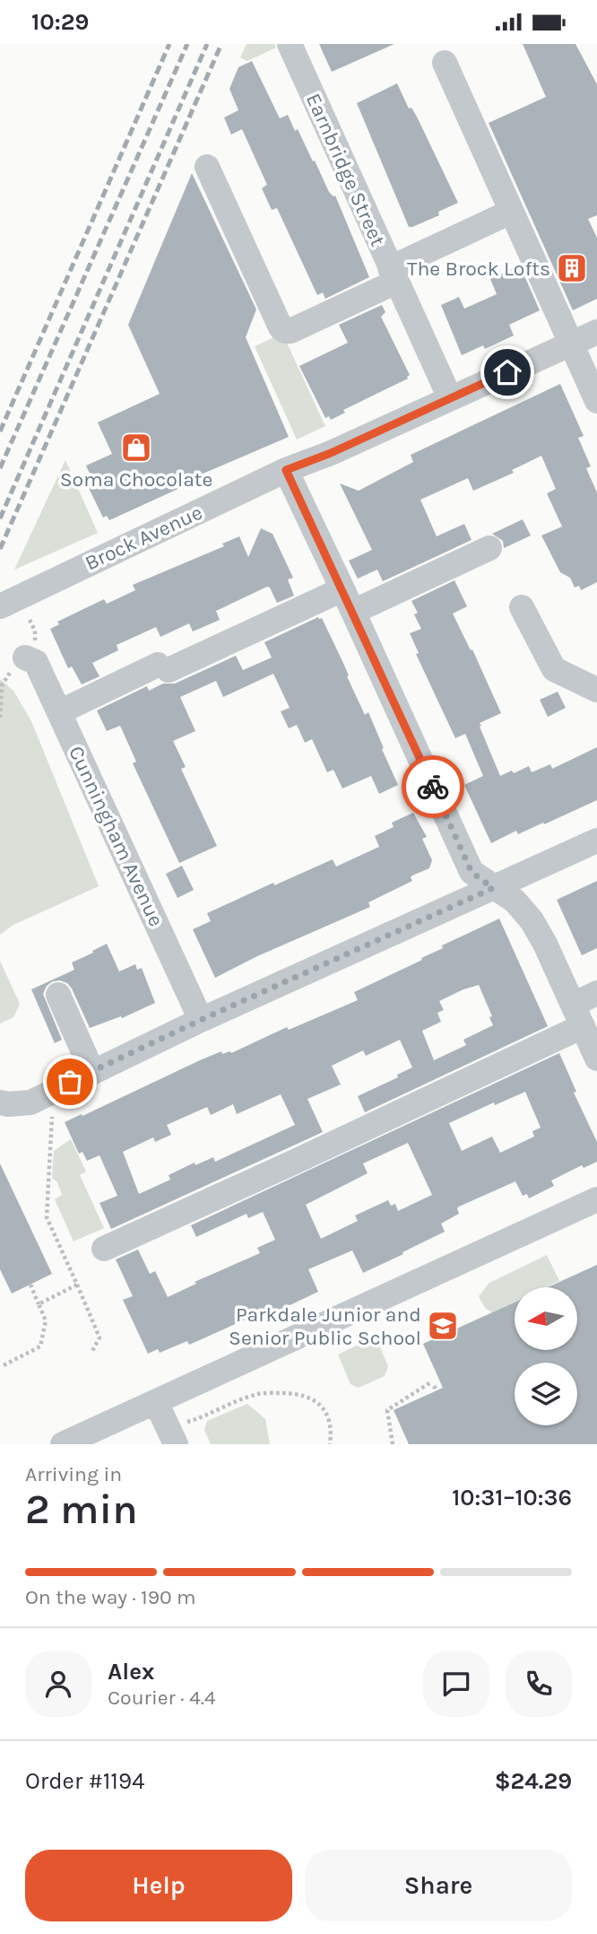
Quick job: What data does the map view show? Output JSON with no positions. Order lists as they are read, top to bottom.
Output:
{
  "streets": {
    "street": ["Earnbridge Street", "Brock Avenue", "Cunningham Avenue"]
  },
  "crossings": [
    ["Earnbridge Street", "Brock Avenue"]
  ],
  "places": {
    "building": ["The Brock Lofts"],
    "shop": ["Soma Chocolate"],
    "school or university": ["Parkdale Junior and Senior Public School"]
  },
  "north": "left",
  "page": {
    "status": "10:29",
    "heading": ["2 min", "Arriving in", "10:31–10:36"],
    "panel": [
      "Alex",
      "Courier · 4.4",
      "Order #1194",
      "$24.29"
    ],
    "bar": "On the way · 190 m",
    "buttons": ["Help", "Share"]
  }
}
